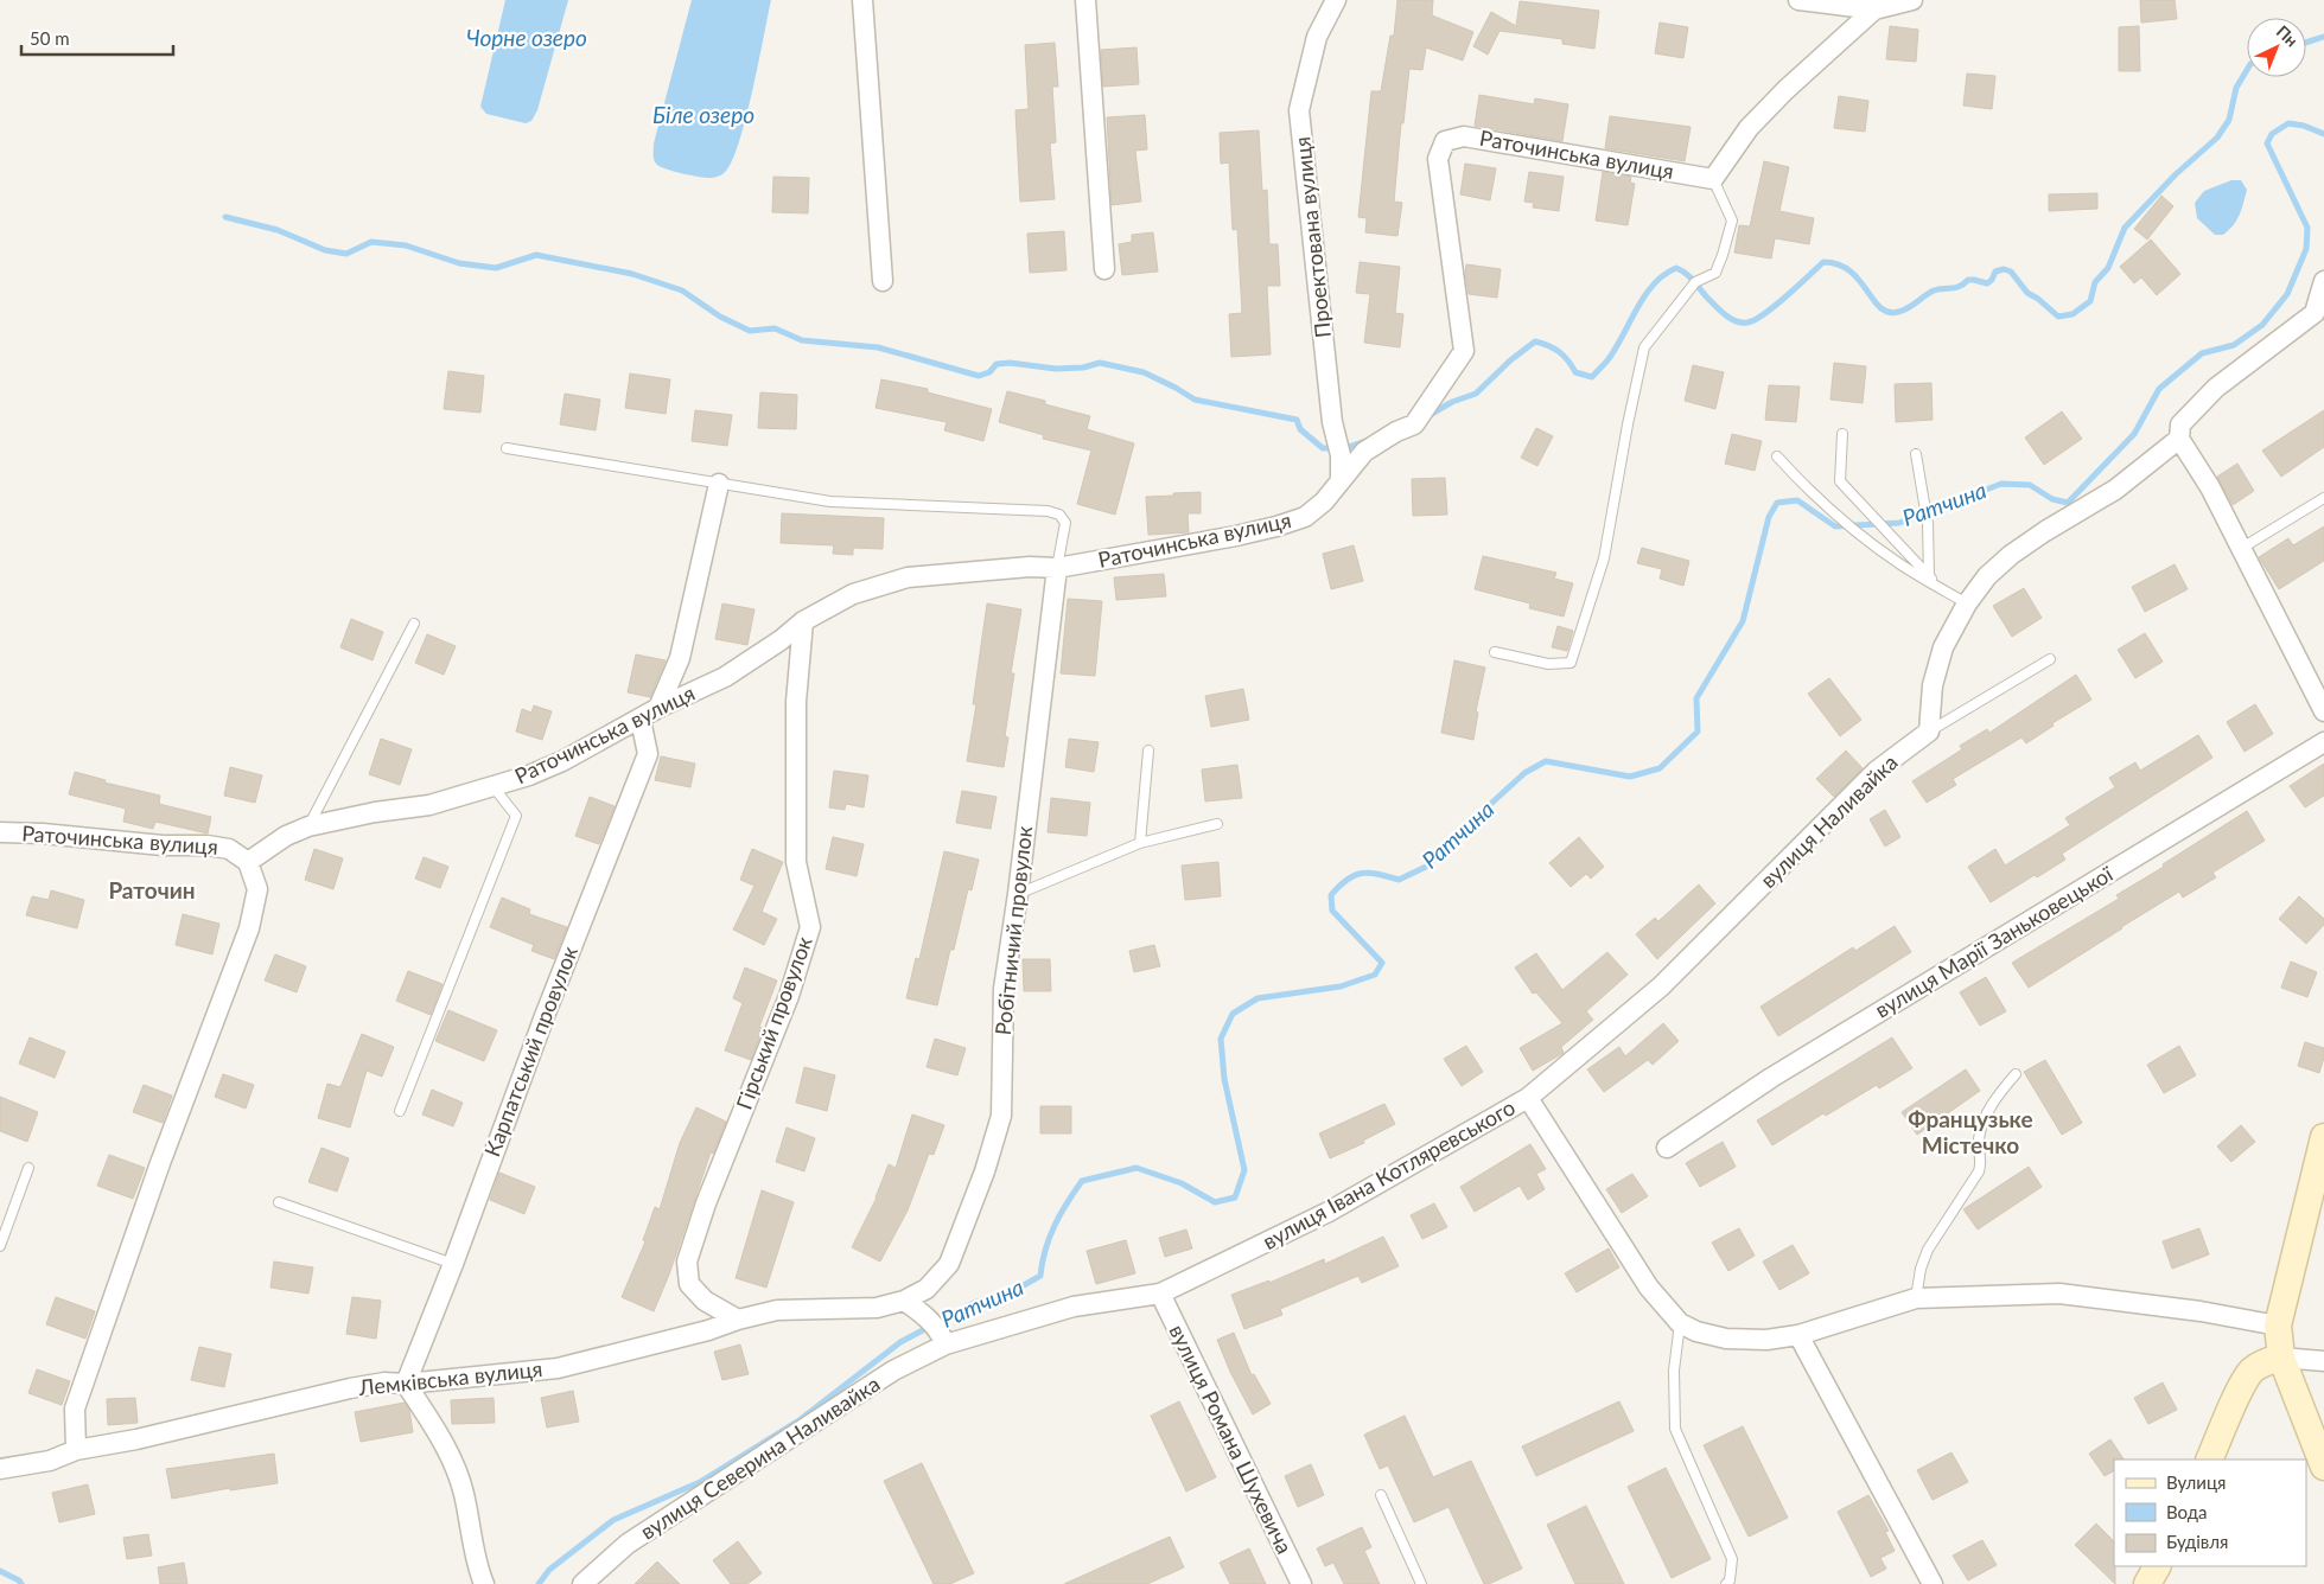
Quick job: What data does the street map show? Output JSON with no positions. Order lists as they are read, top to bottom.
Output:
{
  "streets": {
    "street": [
      "Раточинська вулиця",
      "Проектована вулиця",
      "вулиця Наливайка",
      "Робітничий провулок",
      "вулиця Марії Заньковецької",
      "Гірський провулок",
      "Карпатський провулок",
      "вулиця Івана Котляревського",
      "Лемківська вулиця",
      "вулиця Романа Шухевича",
      "вулиця Северина Наливайка"
    ]
  },
  "crossings": [
    ["Раточинська вулиця", "Проектована вулиця"],
    ["Раточинська вулиця", "Робітничий провулок"],
    ["Раточинська вулиця", "Гірський провулок"],
    ["Раточинська вулиця", "Карпатський провулок"],
    ["вулиця Наливайка", "вулиця Івана Котляревського"],
    ["Робітничий провулок", "Лемківська вулиця"],
    ["Гірський провулок", "Лемківська вулиця"],
    ["Карпатський провулок", "Лемківська вулиця"],
    ["вулиця Івана Котляревського", "вулиця Романа Шухевича"],
    ["вулиця Івана Котляревського", "вулиця Северина Наливайка"]
  ],
  "districts": ["Раточин", "Французьке Містечко"],
  "water": ["Чорне озеро", "Біле озеро", "Ратчина"],
  "legend": ["Вулиця", "Вода", "Будівля"],
  "scale_bar": "50 m",
  "north": "top right"
}
